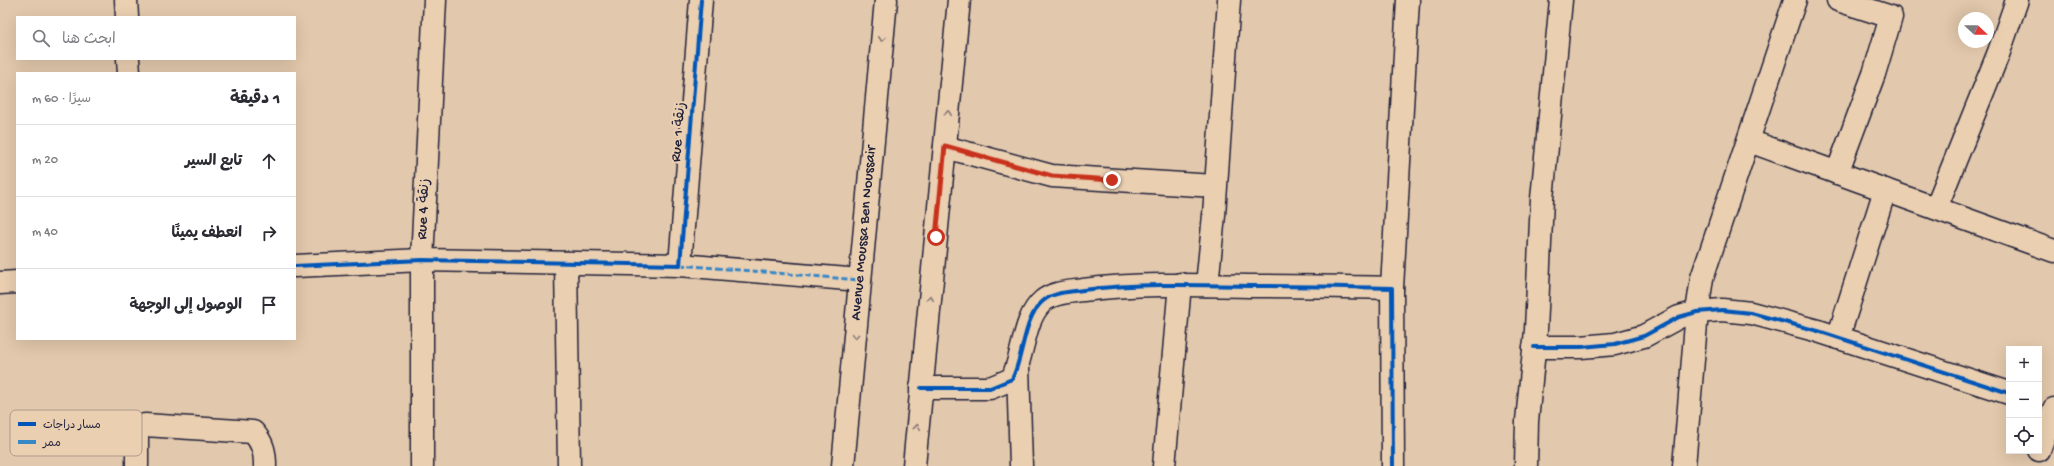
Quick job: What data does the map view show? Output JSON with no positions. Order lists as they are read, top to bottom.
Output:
{
  "streets": {
    "street": ["Rue 1 زنقة", "Rue 4 زنقة", "Avenue Moussa Ben Noussair"]
  },
  "legend": ["مسار دراجات", "ممر"],
  "north": "right",
  "page": {
    "search": "ابحث هنا",
    "heading": ["1 دقيقة", "سيرًا · 60 m"],
    "list": [
      ["تابع السير", "20 m"],
      ["انعطف يمينًا", "40 m"],
      "الوصول إلى الوجهة"
    ],
    "map_buttons": ["+", "−"]
  }
}
